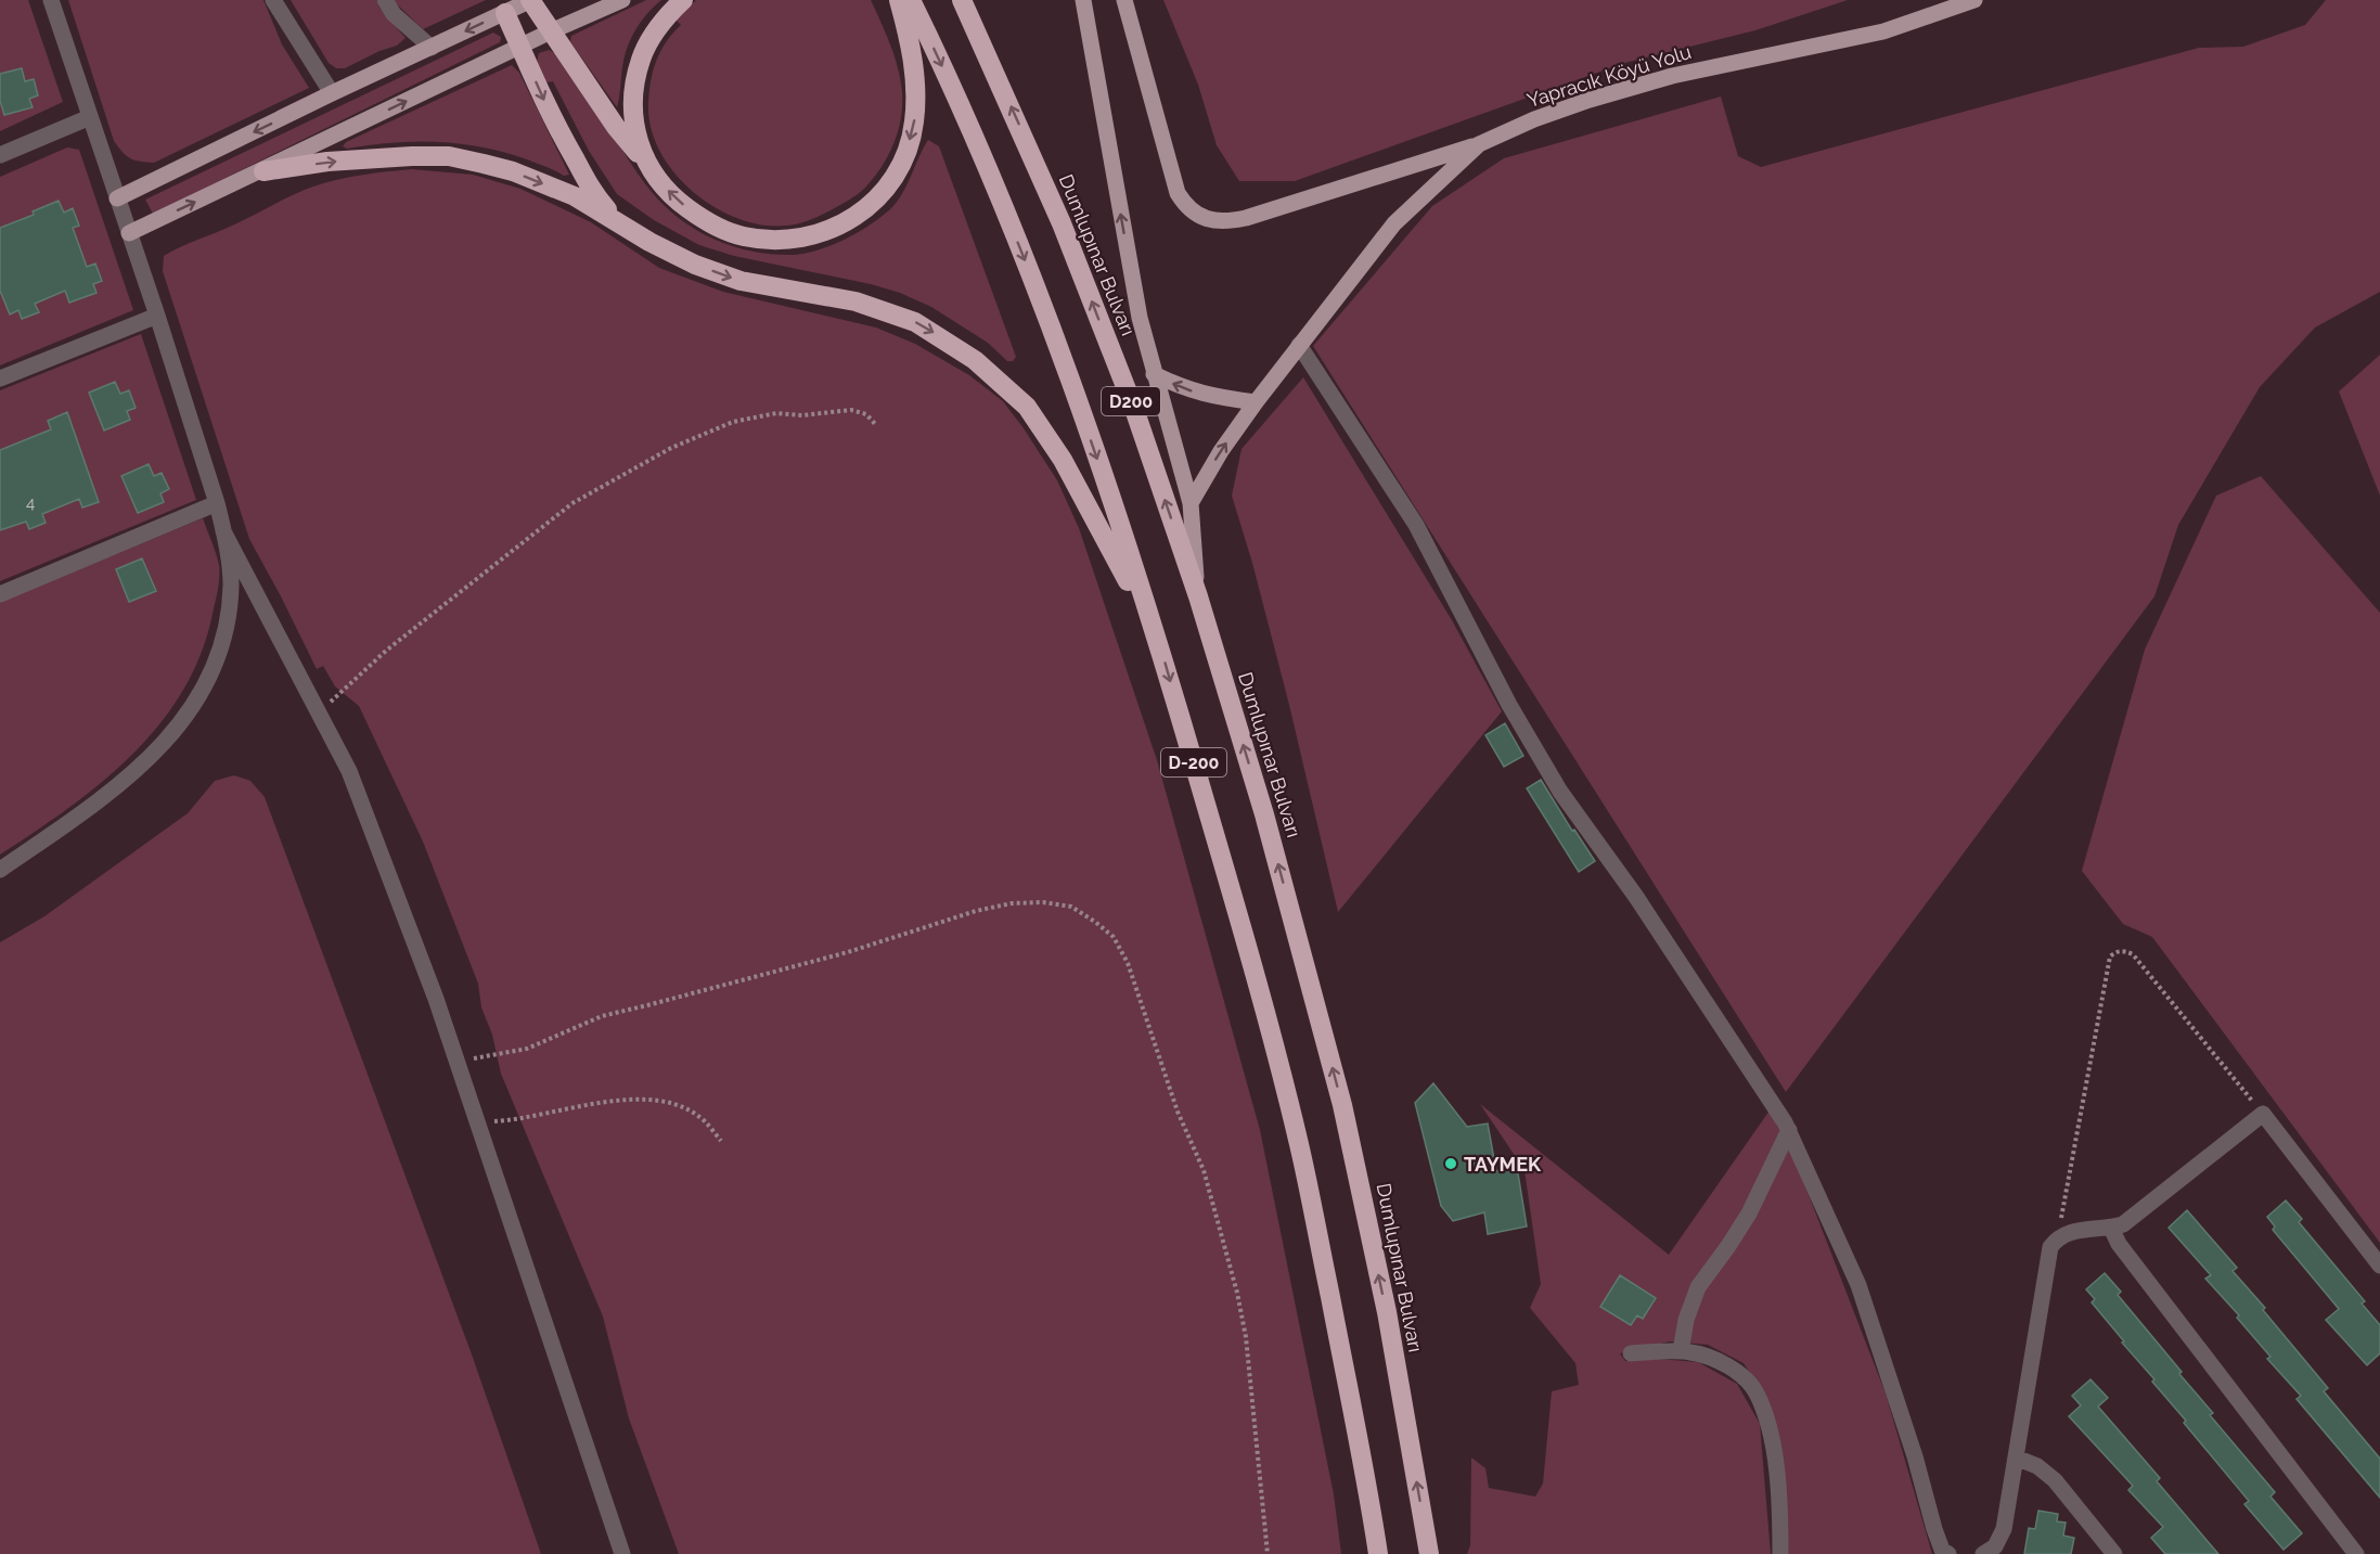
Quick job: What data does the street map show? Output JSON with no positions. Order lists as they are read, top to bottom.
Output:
{
  "streets": {
    "highway": ["Dumlupınar Bulvarı", "D200", "D-200"],
    "main road": ["Yapracık Köyü Yolu"]
  },
  "places": ["TAYMEK"],
  "house_numbers": ["4"]
}
